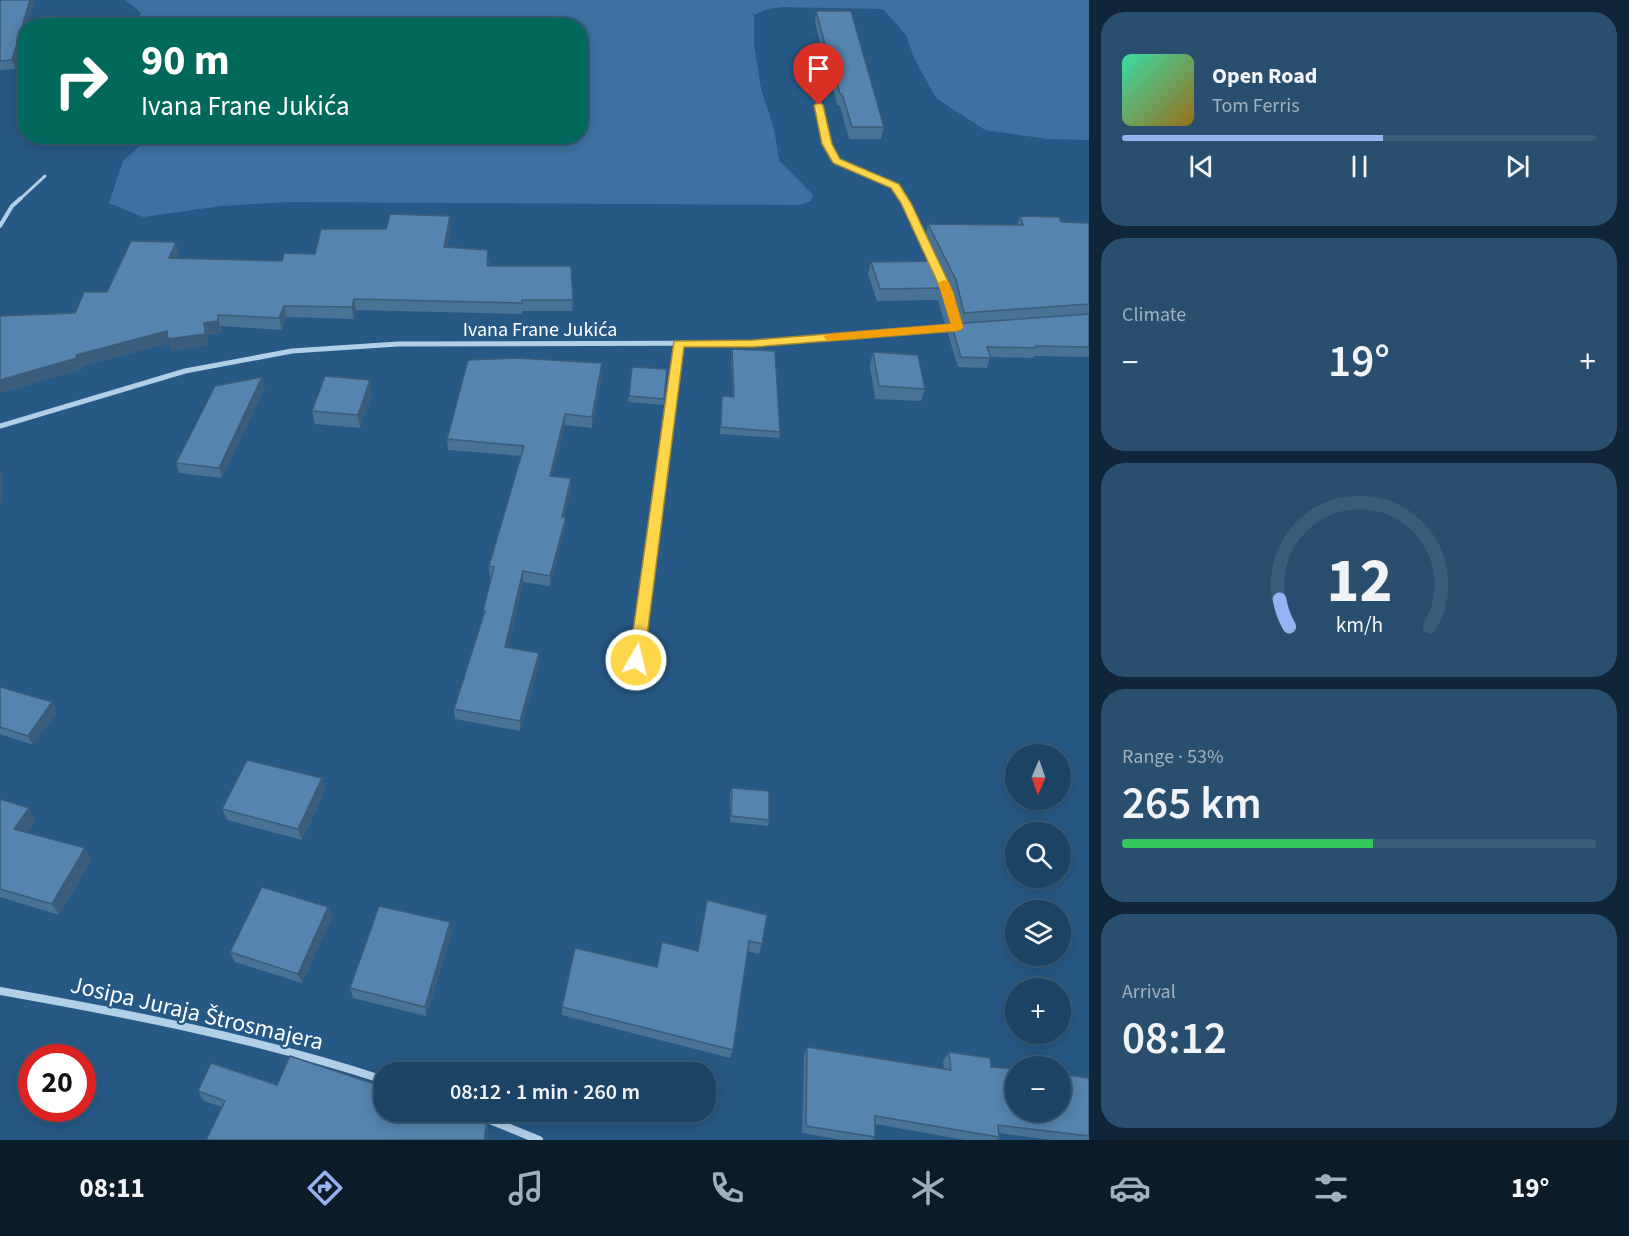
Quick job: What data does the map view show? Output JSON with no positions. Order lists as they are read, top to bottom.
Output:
{
  "streets": {
    "street": ["Ivana Frane Jukića", "Josipa Juraja Štrosmajera"]
  },
  "north": "bottom",
  "page": {
    "turn": ["90 m", "Ivana Frane Jukića"],
    "song": ["Open Road", "Tom Ferris"],
    "tile": [
      "Climate",
      ["Range · 53%", "265 km"],
      ["Arrival", "08:12"]
    ],
    "heat": ["−", "19°", "+"],
    "map_buttons": ["+", "−"],
    "limit": "20",
    "trip": "08:12 · 1 min · 260 m",
    "tabs": ["08:11", "19°"],
    "gauge": ["12", "km/h"]
  }
}
